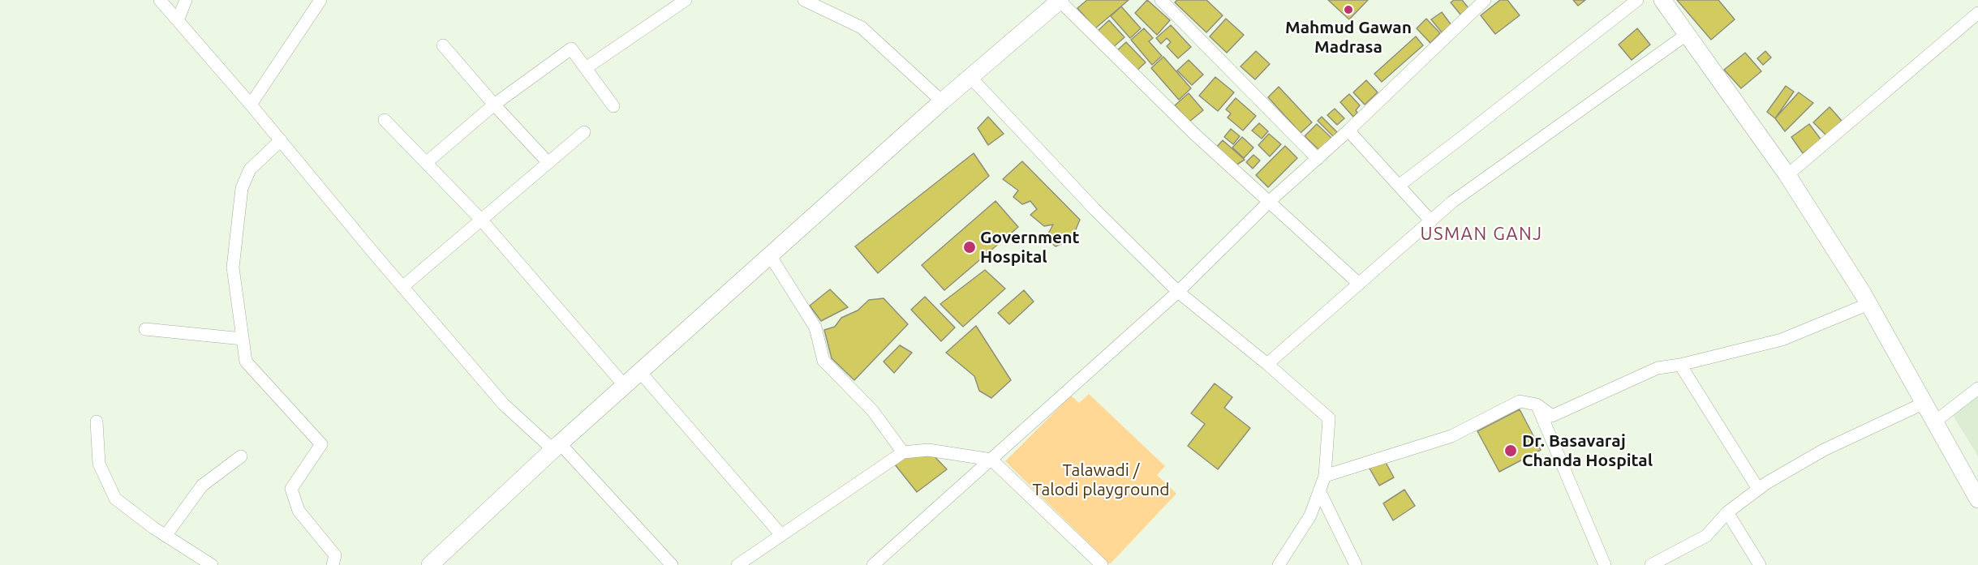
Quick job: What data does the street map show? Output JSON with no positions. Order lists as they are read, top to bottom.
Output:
{
  "districts": ["USMAN GANJ"],
  "parks": ["Talawadi / Talodi playground"],
  "places": ["Mahmud Gawan Madrasa", "Government Hospital", "Dr. Basavaraj Chanda Hospital"]
}
